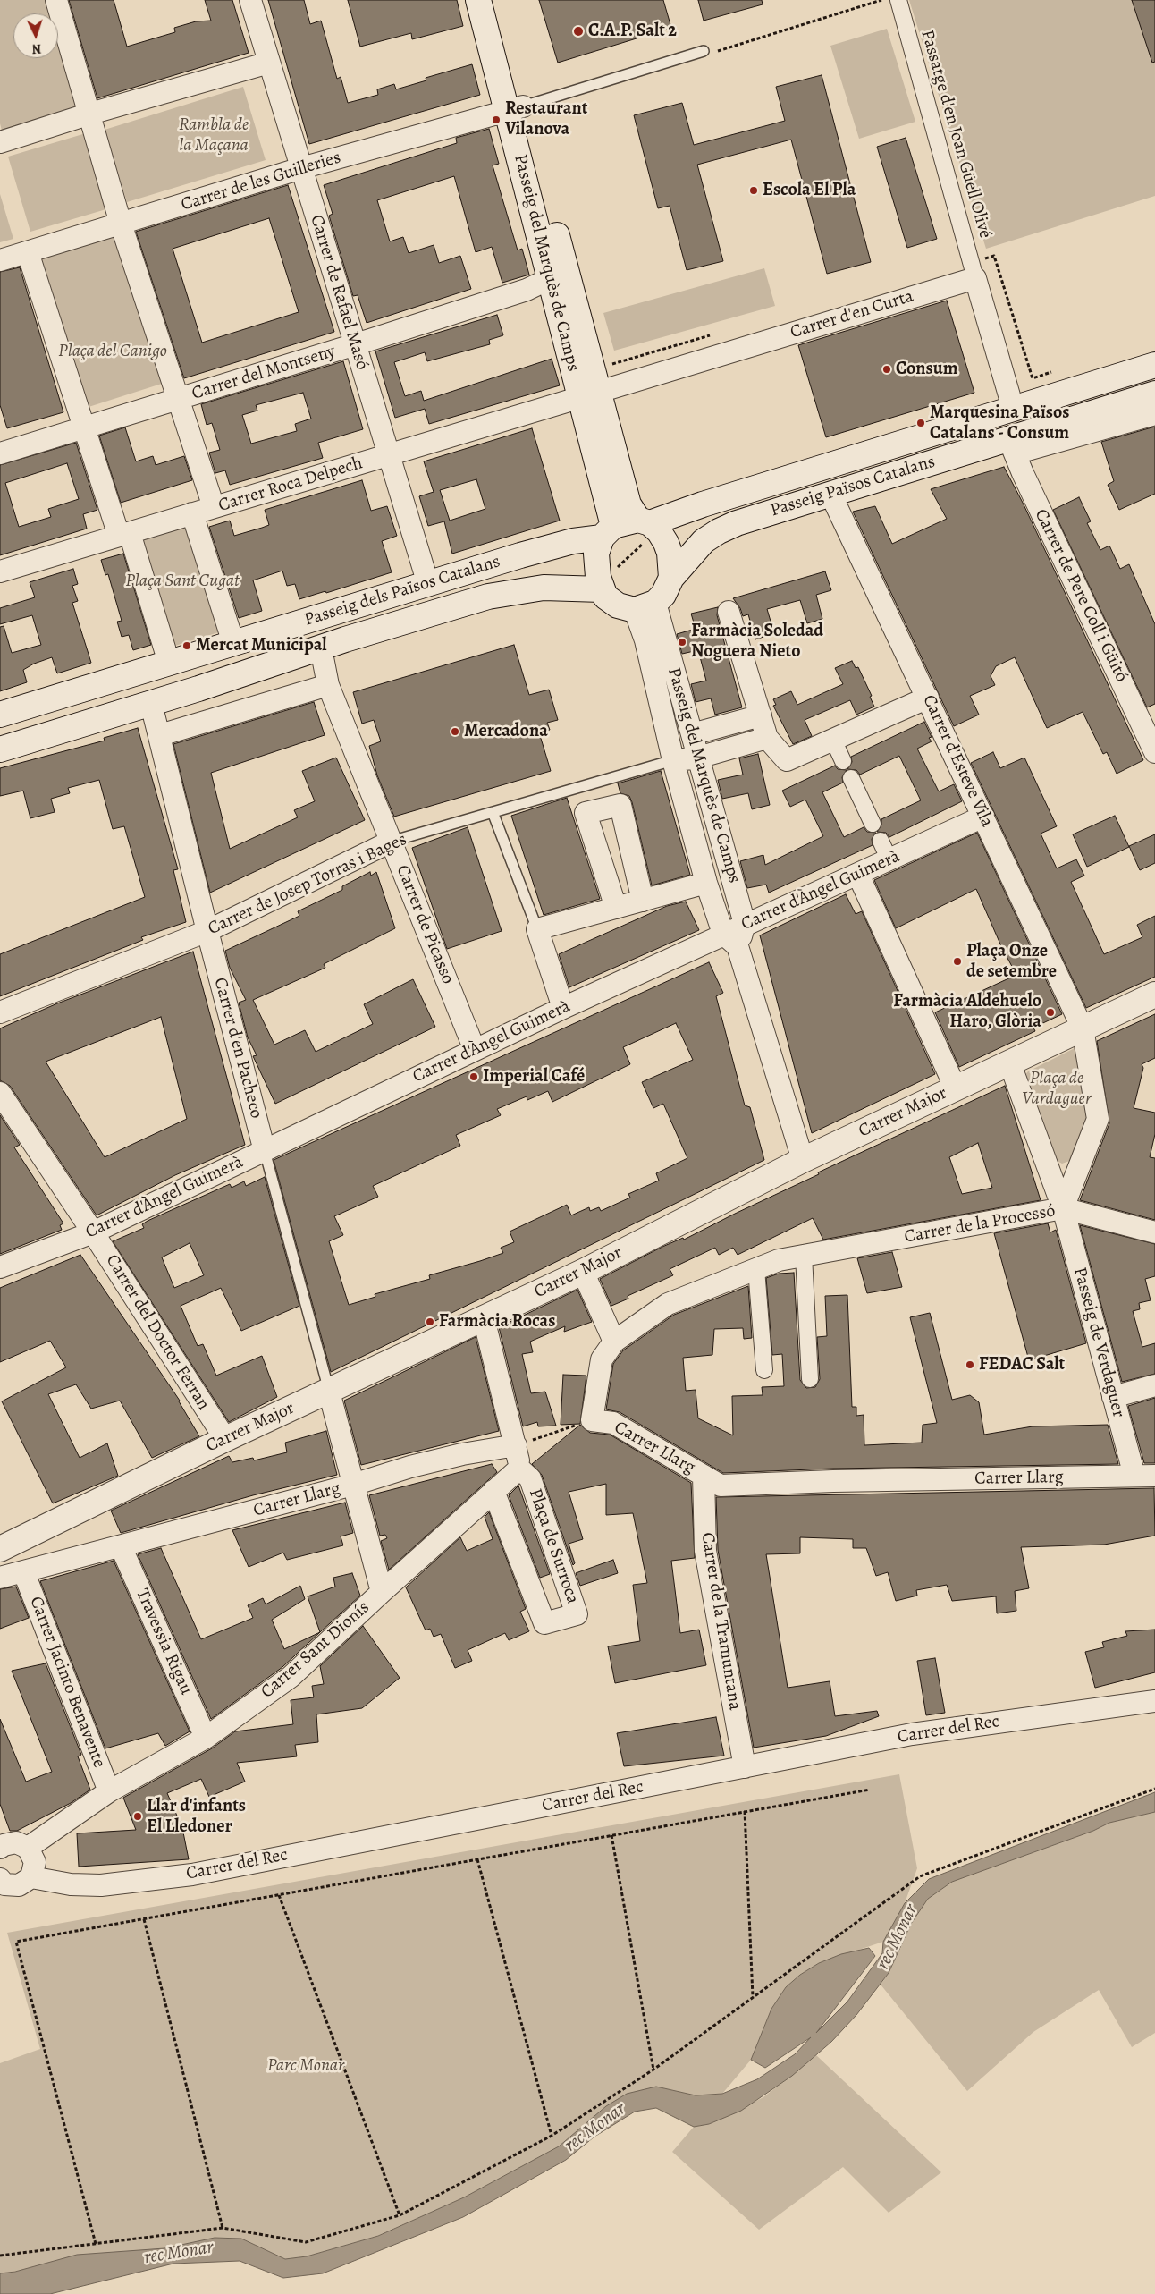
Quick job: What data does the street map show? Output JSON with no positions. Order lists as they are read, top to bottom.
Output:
{
  "streets": {
    "main road": [
      "Passeig del Marquès de Camps",
      "Passeig Països Catalans",
      "Passeig dels Països Catalans",
      "Carrer Major"
    ],
    "street": [
      "Passatge d'en Joan Güell Olivé",
      "Carrer de les Guilleries",
      "Carrer de Rafael Masó",
      "Carrer d'en Curta",
      "Carrer del Montseny",
      "Carrer Roca Delpech",
      "Carrer de Pere Coll i Güitó",
      "Carrer d'Esteve Vila",
      "Carrer de Josep Torras i Bages",
      "Carrer d'Àngel Guimerà",
      "Carrer de Picasso",
      "Carrer d'en Pacheco",
      "Carrer de la Processó",
      "Carrer del Doctor Ferran",
      "Passeig de Verdaguer",
      "Carrer Llarg",
      "Plaça de Surroca",
      "Carrer de la Tramuntana",
      "Travessia Rigau",
      "Carrer Sant Dionís",
      "Carrer Jacinto Benavente",
      "Carrer del Rec"
    ]
  },
  "crossings": [
    ["Passatge d'en Joan Güell Olivé", "Carrer d'en Curta"],
    ["Carrer de les Guilleries", "Passeig del Marquès de Camps"],
    ["Carrer de les Guilleries", "Carrer de Rafael Masó"],
    ["Passeig del Marquès de Camps", "Carrer d'en Curta"],
    ["Passeig del Marquès de Camps", "Carrer del Montseny"],
    ["Passeig del Marquès de Camps", "Carrer Roca Delpech"],
    ["Passeig del Marquès de Camps", "Passeig Països Catalans"],
    ["Passeig del Marquès de Camps", "Passeig dels Països Catalans"],
    ["Passeig del Marquès de Camps", "Carrer de Josep Torras i Bages"],
    ["Passeig del Marquès de Camps", "Carrer d'Àngel Guimerà"],
    ["Passeig del Marquès de Camps", "Carrer Major"],
    ["Carrer de Rafael Masó", "Carrer del Montseny"],
    ["Carrer de Rafael Masó", "Carrer Roca Delpech"],
    ["Carrer de Rafael Masó", "Passeig dels Països Catalans"],
    ["Carrer d'en Curta", "Carrer Roca Delpech"],
    ["Passeig Països Catalans", "Passeig dels Països Catalans"],
    ["Passeig Països Catalans", "Carrer de Pere Coll i Güitó"],
    ["Passeig Països Catalans", "Carrer d'Esteve Vila"],
    ["Carrer d'Esteve Vila", "Carrer d'Àngel Guimerà"],
    ["Carrer d'Esteve Vila", "Carrer Major"],
    ["Carrer d'Esteve Vila", "Carrer de la Processó"],
    ["Carrer d'Esteve Vila", "Passeig de Verdaguer"],
    ["Carrer de Josep Torras i Bages", "Carrer de Picasso"],
    ["Carrer de Josep Torras i Bages", "Carrer d'en Pacheco"],
    ["Carrer d'Àngel Guimerà", "Carrer de Picasso"],
    ["Carrer d'Àngel Guimerà", "Carrer d'en Pacheco"],
    ["Carrer d'Àngel Guimerà", "Carrer del Doctor Ferran"],
    ["Carrer d'en Pacheco", "Carrer Major"],
    ["Carrer Major", "Carrer del Doctor Ferran"],
    ["Carrer Major", "Passeig de Verdaguer"],
    ["Carrer de la Processó", "Passeig de Verdaguer"],
    ["Passeig de Verdaguer", "Carrer Llarg"],
    ["Carrer Llarg", "Carrer de la Tramuntana"],
    ["Carrer Llarg", "Travessia Rigau"],
    ["Plaça de Surroca", "Carrer Sant Dionís"],
    ["Carrer de la Tramuntana", "Carrer del Rec"],
    ["Travessia Rigau", "Carrer Sant Dionís"],
    ["Carrer Sant Dionís", "Carrer Jacinto Benavente"]
  ],
  "water": ["rec Monar"],
  "parks": [
    "Rambla de la Maçana",
    "Plaça del Canigo",
    "Plaça Sant Cugat",
    "Plaça de Vardaguer",
    "Parc Monar"
  ],
  "places": [
    "C.A.P. Salt 2",
    "Restaurant Vilanova",
    "Escola El Pla",
    "Consum",
    "Marquesina Països Catalans - Consum",
    "Farmàcia Soledad Noguera Nieto",
    "Mercat Municipal",
    "Mercadona",
    "Plaça Onze de setembre",
    "Farmàcia Aldehuelo Haro, Glòria",
    "Imperial Café",
    "Farmàcia Rocas",
    "FEDAC Salt",
    "Llar d'infants El Lledoner"
  ],
  "north": "bottom"
}
